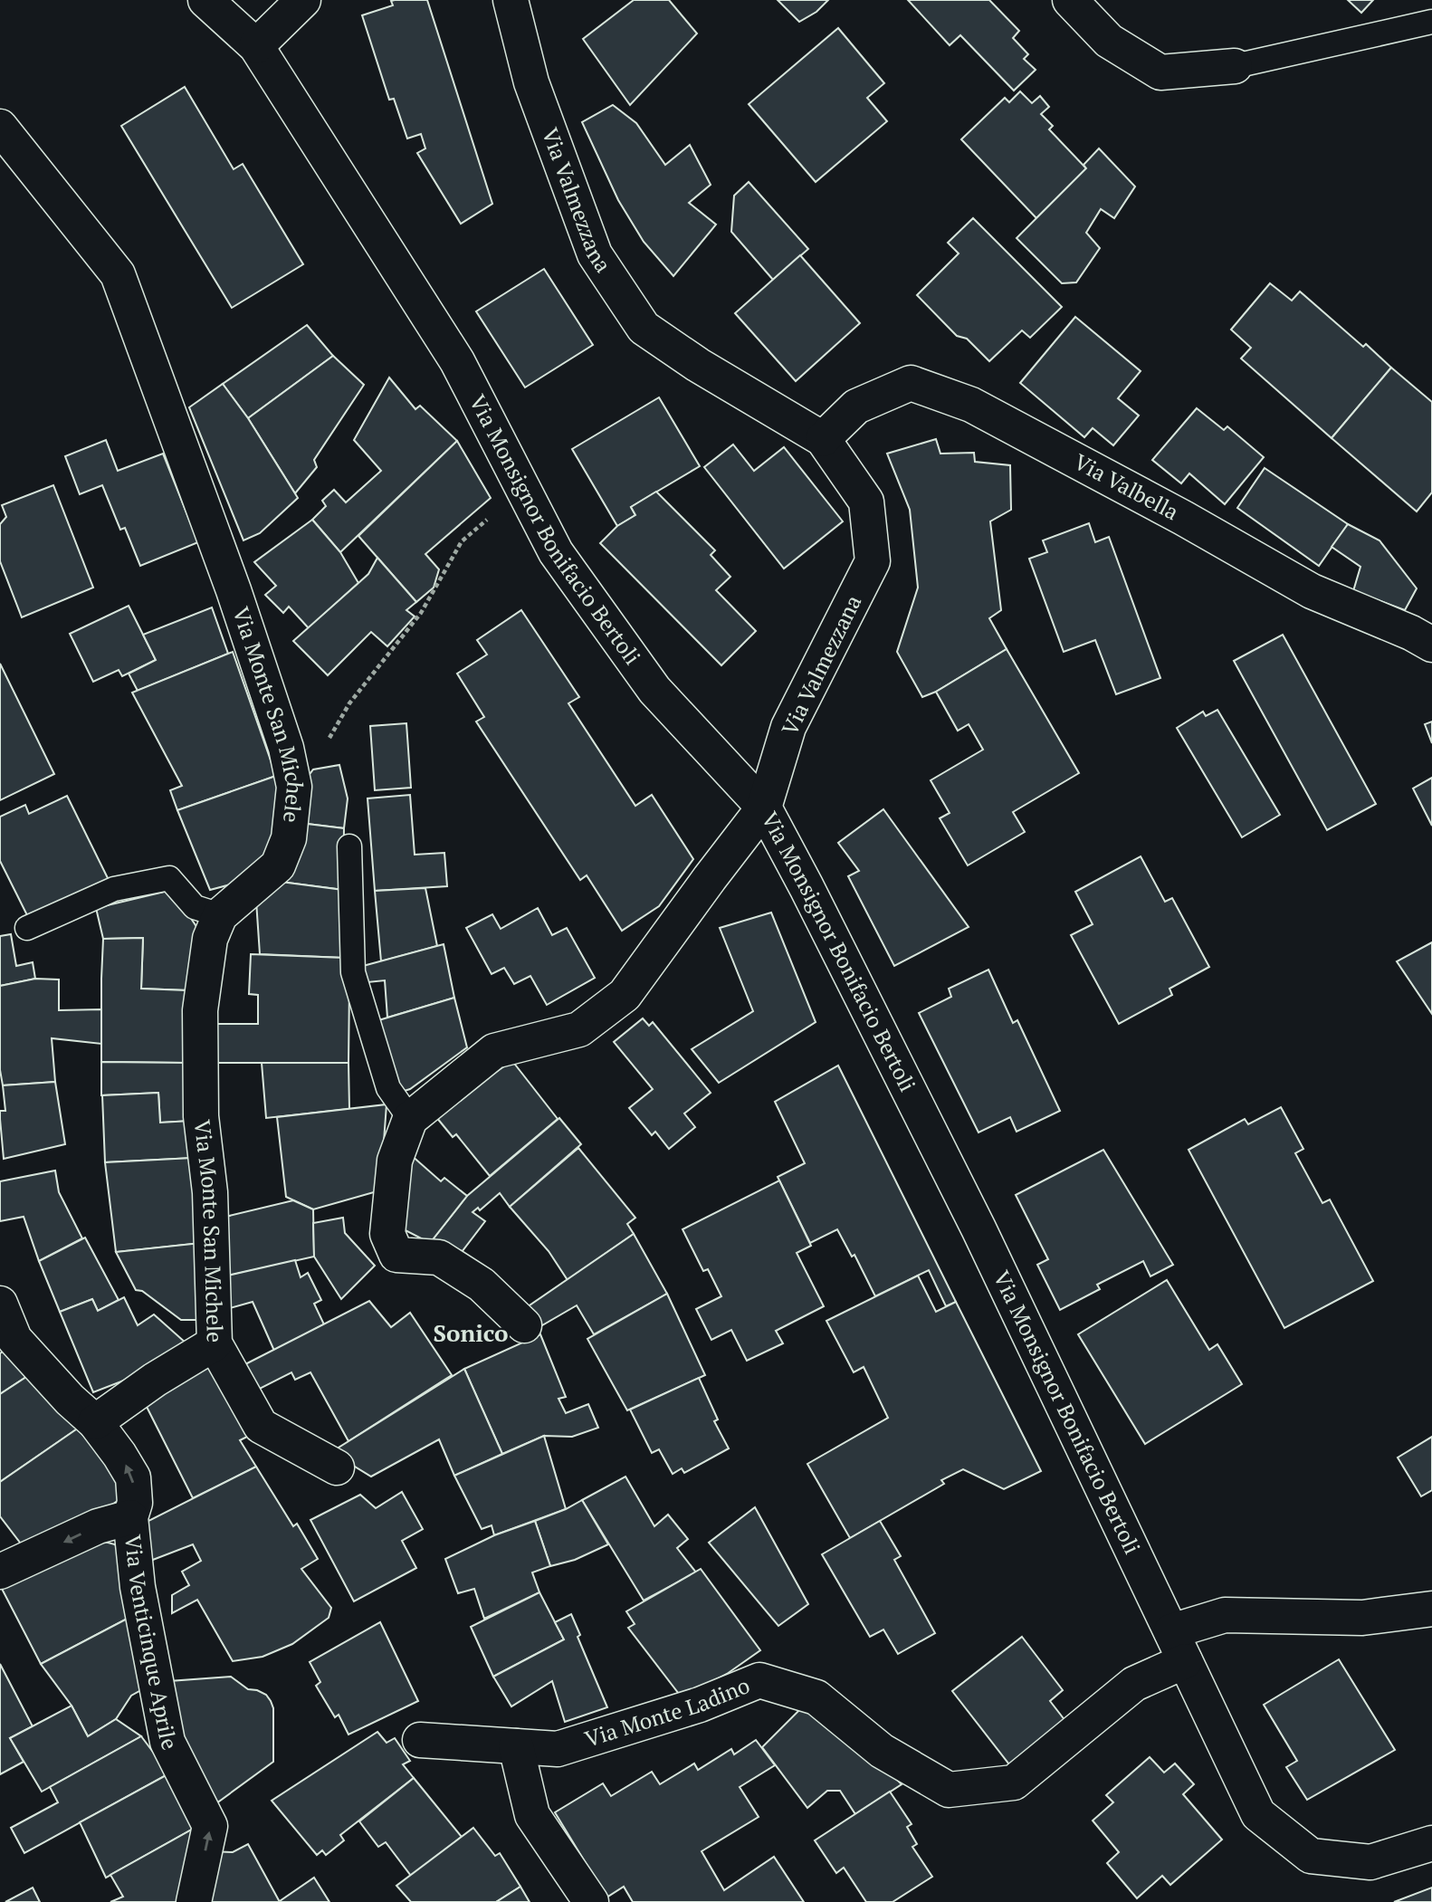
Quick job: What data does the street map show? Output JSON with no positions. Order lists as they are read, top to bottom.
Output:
{
  "streets": {
    "street": [
      "Via Valmezzana",
      "Via Valbella",
      "Via Monsignor Bonifacio Bertoli",
      "Via Monte San Michele",
      "Via Venticinque Aprile",
      "Via Monte Ladino"
    ]
  },
  "crossings": [
    ["Via Valmezzana", "Via Valbella"],
    ["Via Valmezzana", "Via Monsignor Bonifacio Bertoli"],
    ["Via Monsignor Bonifacio Bertoli", "Via Monte Ladino"]
  ],
  "one_way": ["Via Venticinque Aprile"],
  "districts": ["Sonico"]
}
